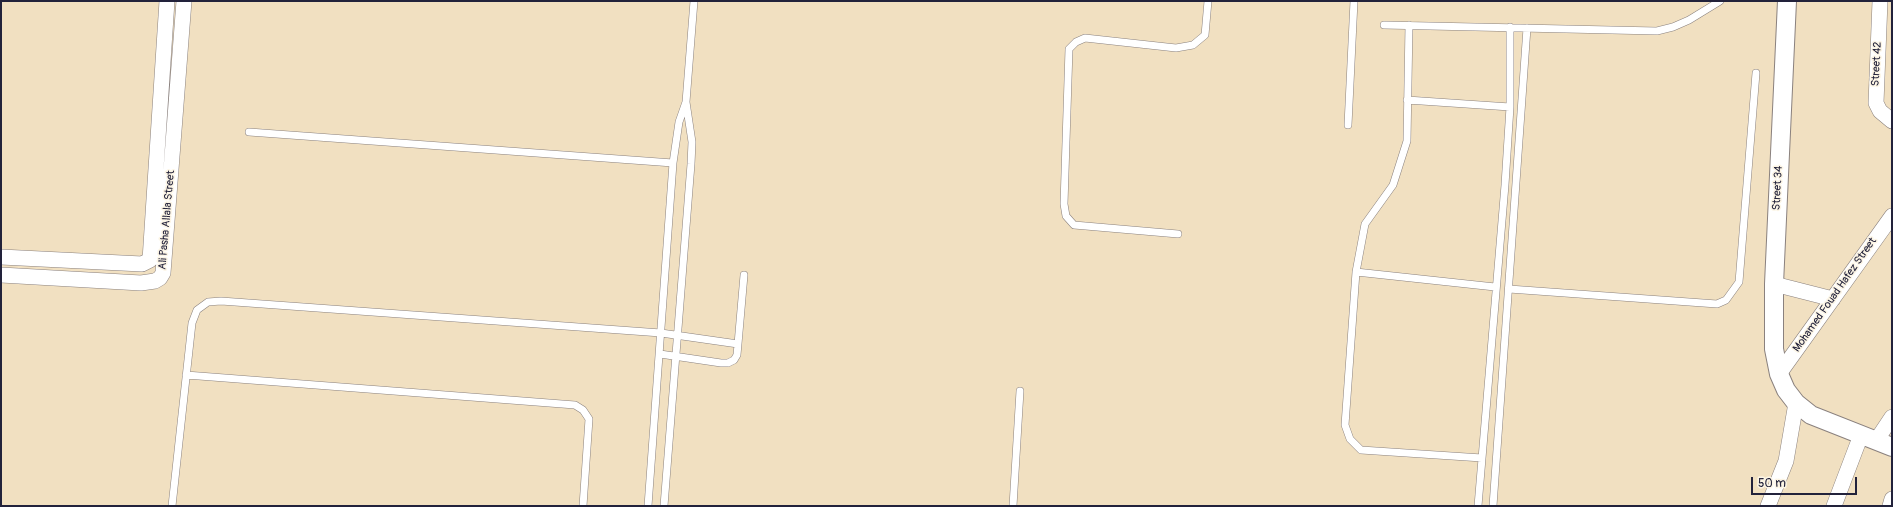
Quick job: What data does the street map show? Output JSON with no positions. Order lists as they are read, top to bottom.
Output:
{
  "streets": {
    "street": [
      "Street 42",
      "Street 34",
      "Ali Pasha Allala Street",
      "Mohamed Fouad Hafez Street"
    ]
  },
  "crossings": [
    ["Street 34", "Mohamed Fouad Hafez Street"]
  ],
  "scale_bar": "50 m"
}
